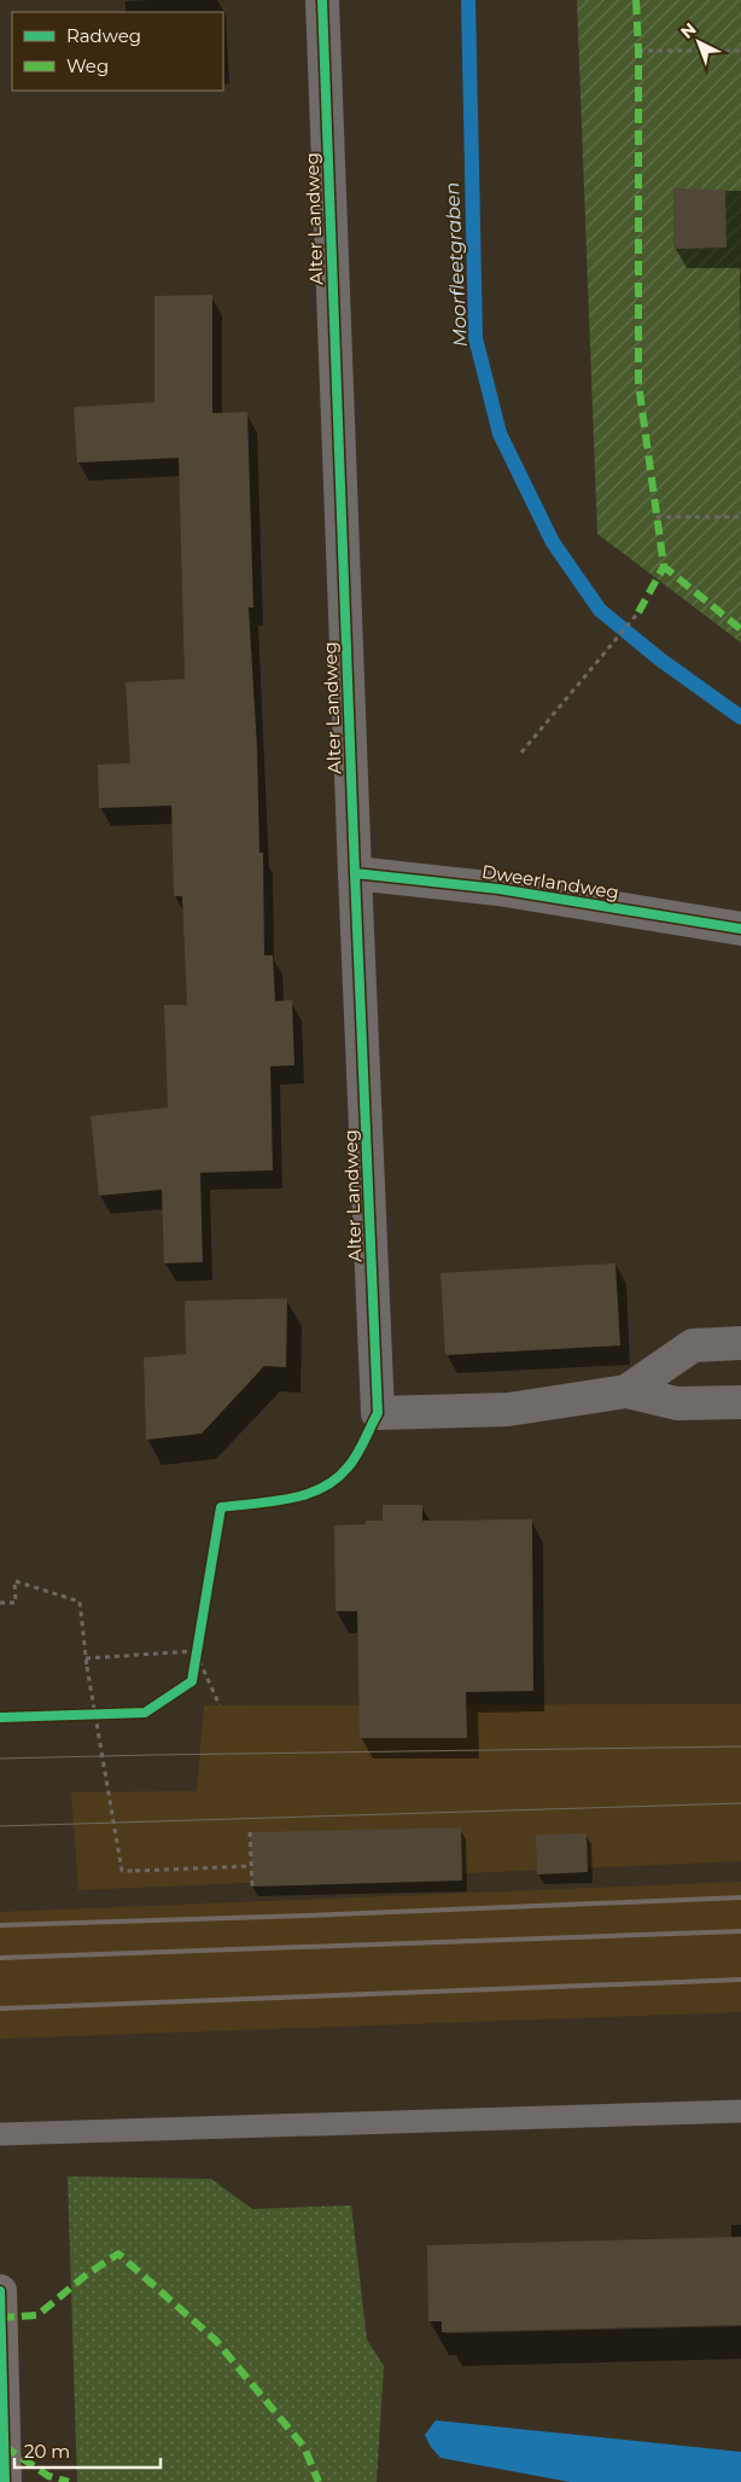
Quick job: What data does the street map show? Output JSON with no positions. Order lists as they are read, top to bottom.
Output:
{
  "streets": {
    "street": ["Alter Landweg", "Dweerlandweg"]
  },
  "crossings": [
    ["Alter Landweg", "Dweerlandweg"]
  ],
  "water": ["Moorfleetgraben"],
  "legend": ["Radweg", "Weg"],
  "scale_bar": "20 m",
  "north": "top left"
}
